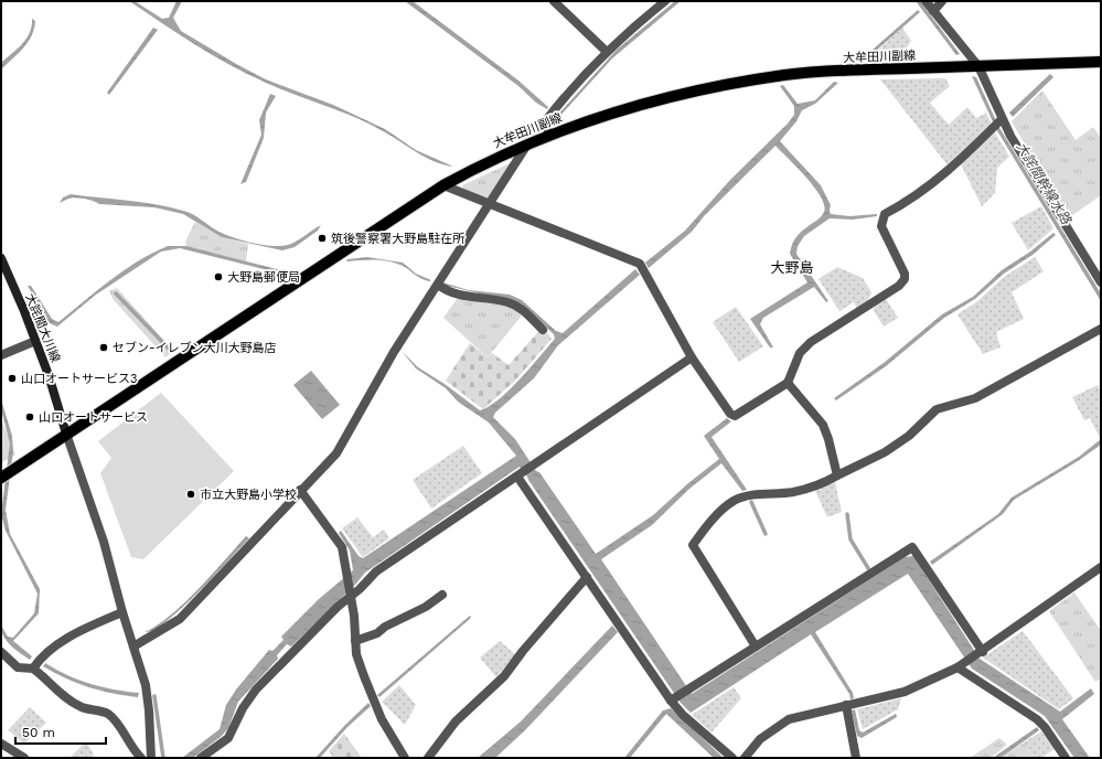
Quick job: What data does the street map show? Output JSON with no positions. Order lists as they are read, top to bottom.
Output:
{
  "streets": {
    "main road": ["大牟田川副線", "大詫間大川線"]
  },
  "crossings": [
    ["大牟田川副線", "大詫間大川線"]
  ],
  "districts": ["大野島"],
  "water": ["大詫間幹線水路"],
  "places": [
    "筑後警察署大野島駐在所",
    "大野島郵便局",
    "セブン-イレブン大川大野島店",
    "山口オートサービス3",
    "山口オートサービス",
    "市立大野島小学校"
  ],
  "scale_bar": "50 m"
}
